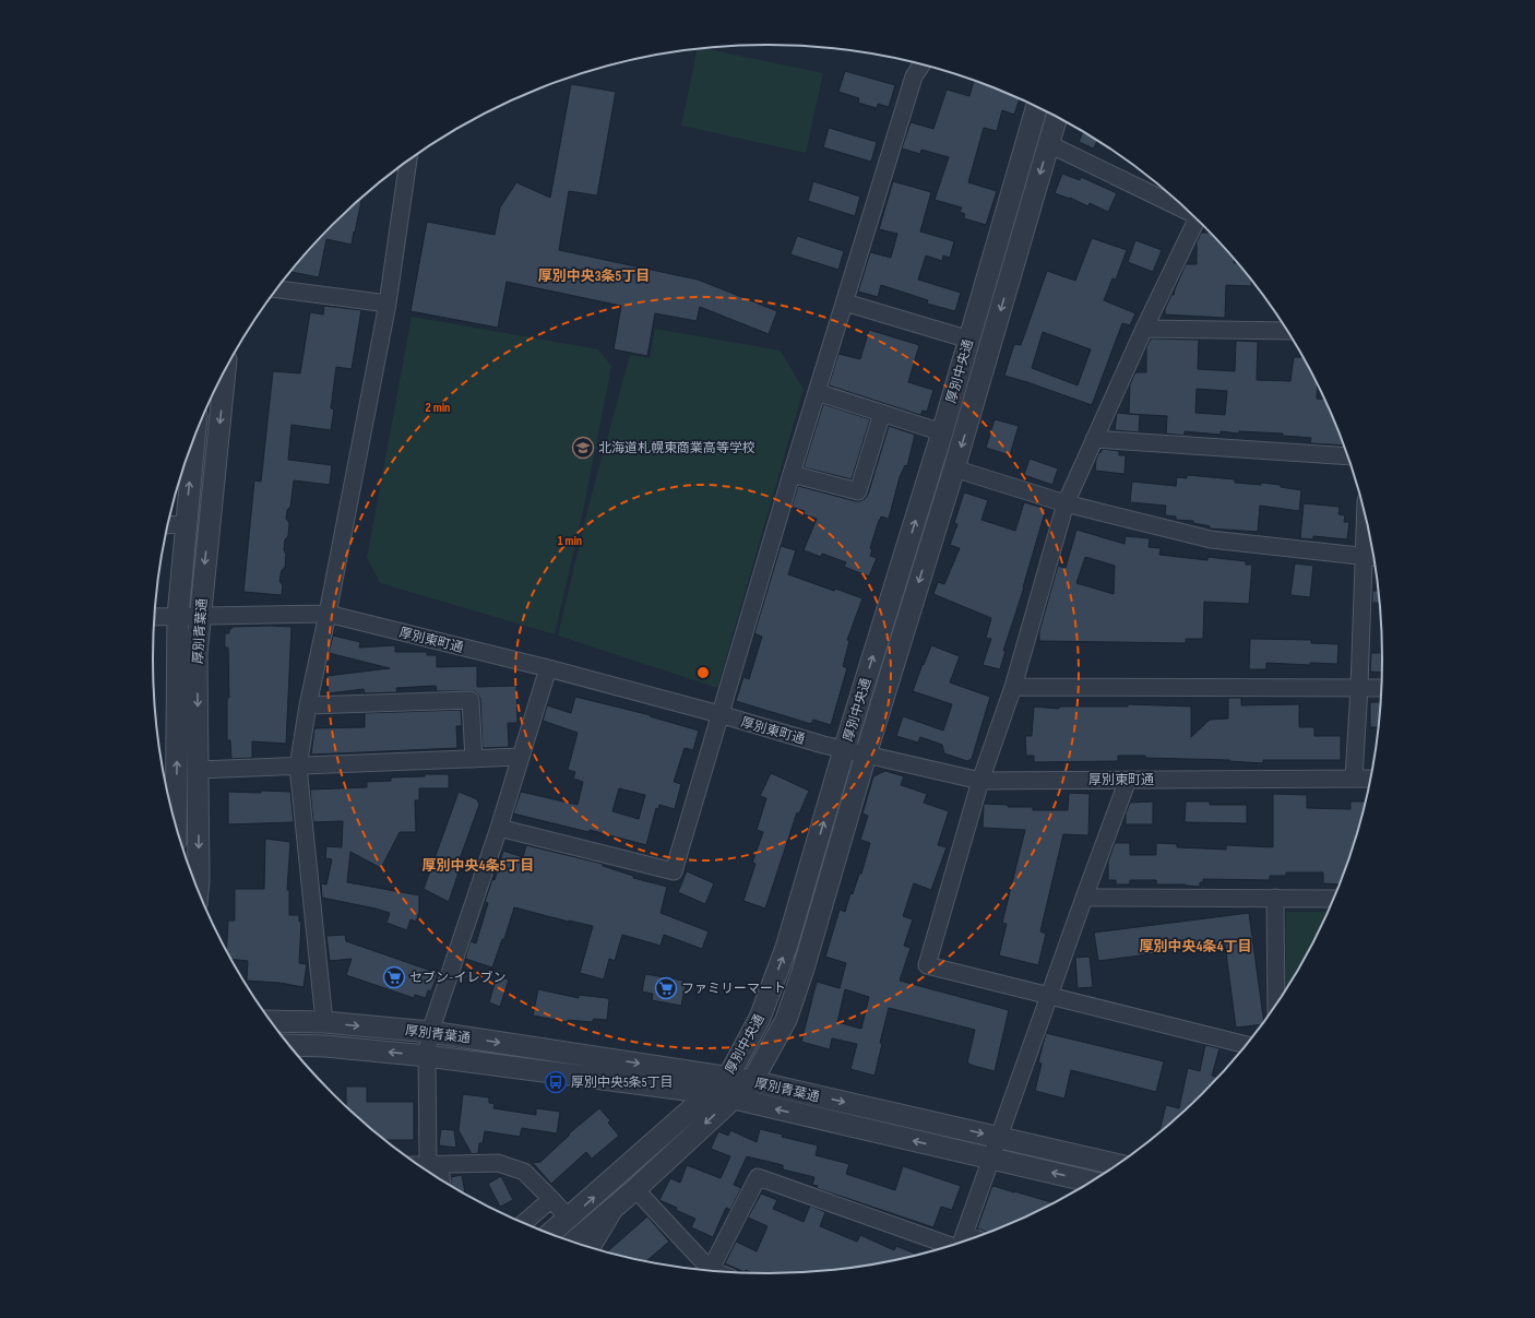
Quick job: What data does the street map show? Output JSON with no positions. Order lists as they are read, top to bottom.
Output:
{
  "streets": {
    "street": ["厚別中央通", "厚別青葉通", "厚別東町通"]
  },
  "crossings": [
    ["厚別中央通", "厚別青葉通"],
    ["厚別中央通", "厚別東町通"],
    ["厚別青葉通", "厚別東町通"]
  ],
  "districts": ["厚別中央3条5丁目", "厚別中央4条5丁目", "厚別中央4条4丁目"],
  "places": {
    "school or university": ["北海道札幌東商業高等学校"],
    "supermarket": ["セブン-イレブン", "ファミリーマート"],
    "bus stop": ["厚別中央5条5丁目"]
  },
  "rings": ["2 min", "1 min"]
}
